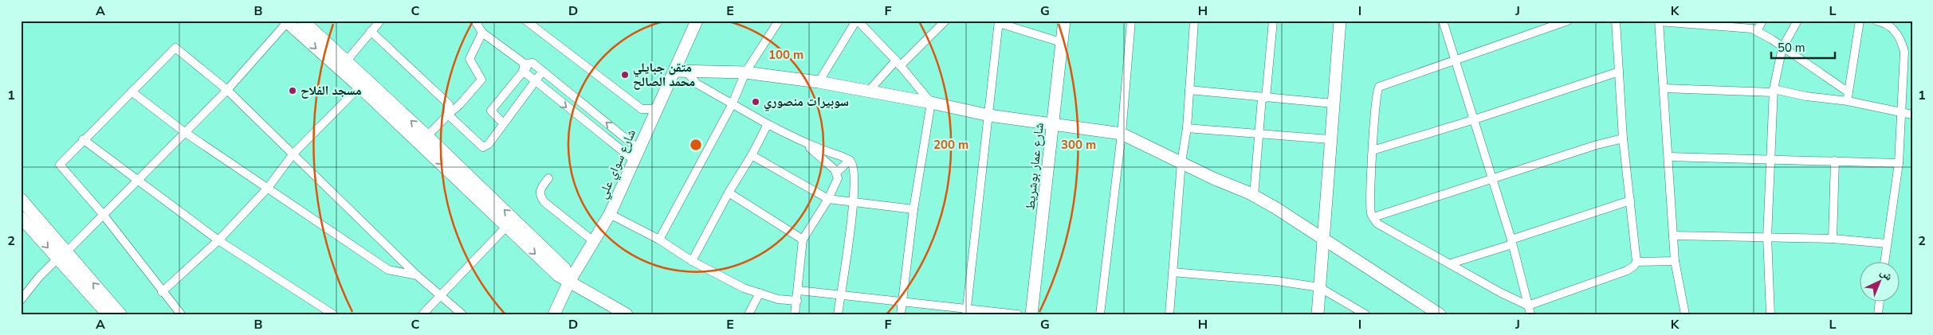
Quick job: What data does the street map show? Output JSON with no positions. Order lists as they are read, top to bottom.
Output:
{
  "streets": {
    "street": ["شارع سواي علي", "شارع عمار بوشريط"]
  },
  "places": ["متقن جبايلي محمد الصالح", "مسجد الفلاح", "سوبيرات منصوري"],
  "scale_bar": "50 m",
  "north": "top right",
  "grid": {
    "columns": [
      "A",
      "B",
      "C",
      "D",
      "E",
      "F",
      "G",
      "H",
      "I",
      "J",
      "K",
      "L"
    ],
    "rows": ["1", "2"]
  },
  "rings": ["100 m", "200 m", "300 m"]
}
